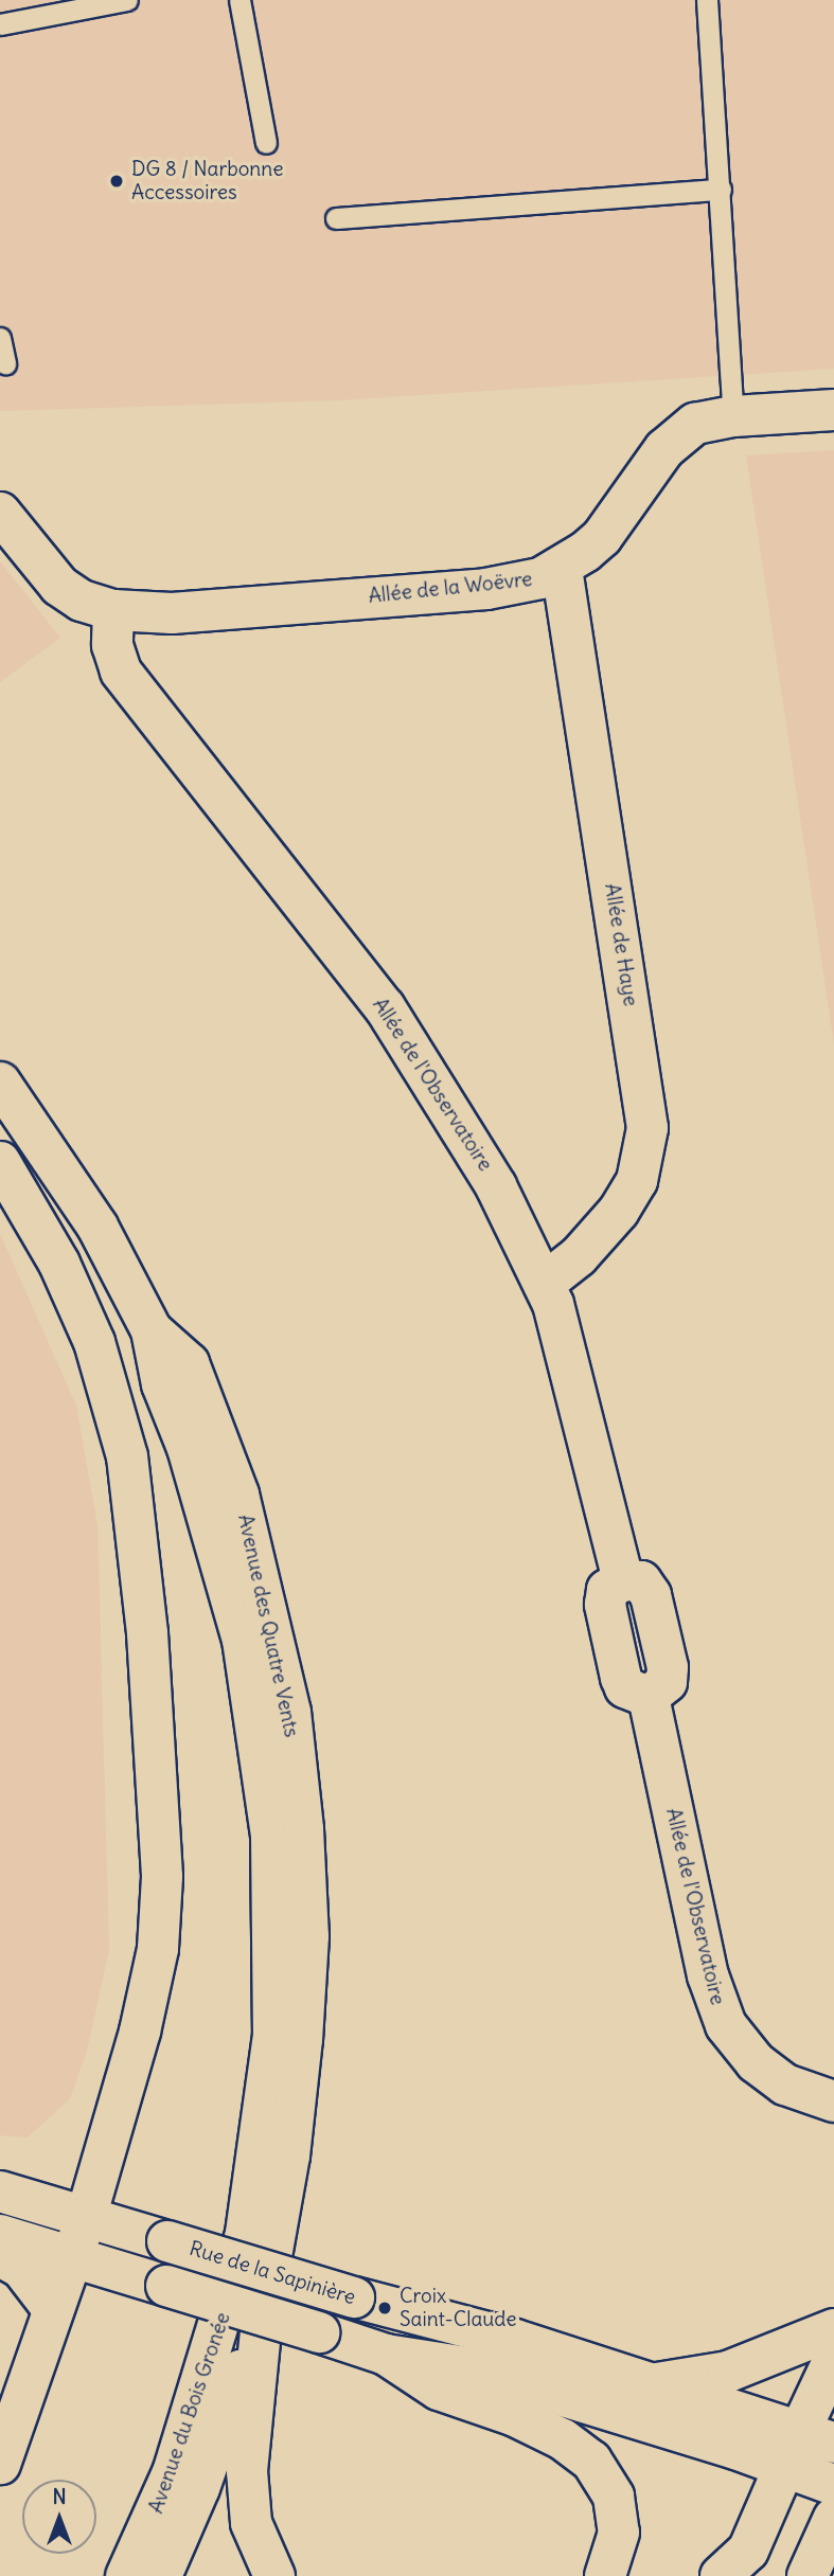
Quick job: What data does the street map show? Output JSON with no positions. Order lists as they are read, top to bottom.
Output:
{
  "streets": {
    "street": [
      "Allée de la Woëvre",
      "Allée de Haye",
      "Allée de l'Observatoire",
      "Avenue des Quatre Vents",
      "Rue de la Sapinière",
      "Avenue du Bois Gronée"
    ]
  },
  "crossings": [
    ["Allée de la Woëvre", "Allée de Haye"],
    ["Allée de la Woëvre", "Allée de l'Observatoire"],
    ["Allée de Haye", "Allée de l'Observatoire"],
    ["Avenue des Quatre Vents", "Avenue du Bois Gronée"]
  ],
  "places": ["DG 8 / Narbonne Accessoires", "Croix Saint-Claude"],
  "north": "top"
}
